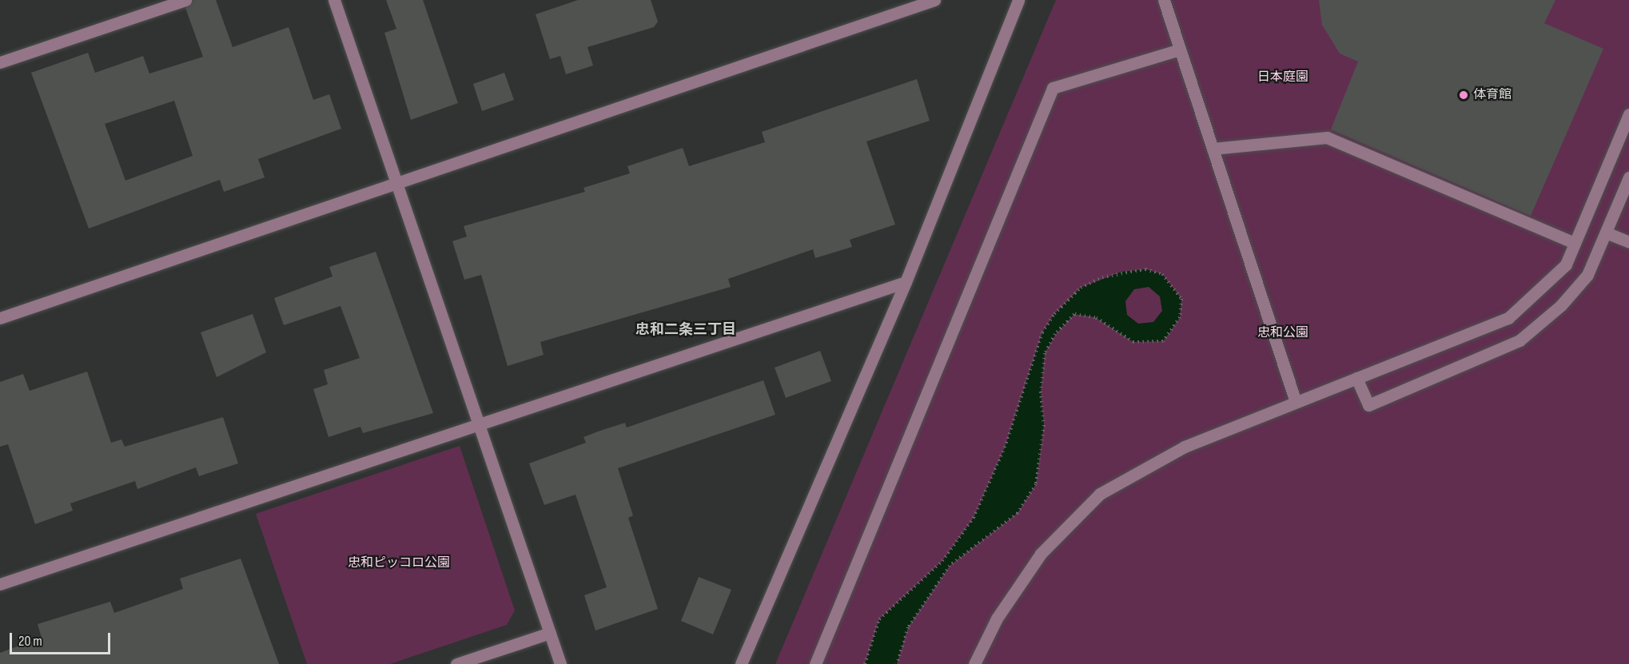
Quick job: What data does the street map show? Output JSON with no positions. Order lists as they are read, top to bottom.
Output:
{
  "districts": ["忠和二条三丁目"],
  "parks": ["日本庭園", "忠和公園", "忠和ピッコロ公園"],
  "places": ["体育館"],
  "scale_bar": "20 m"
}
